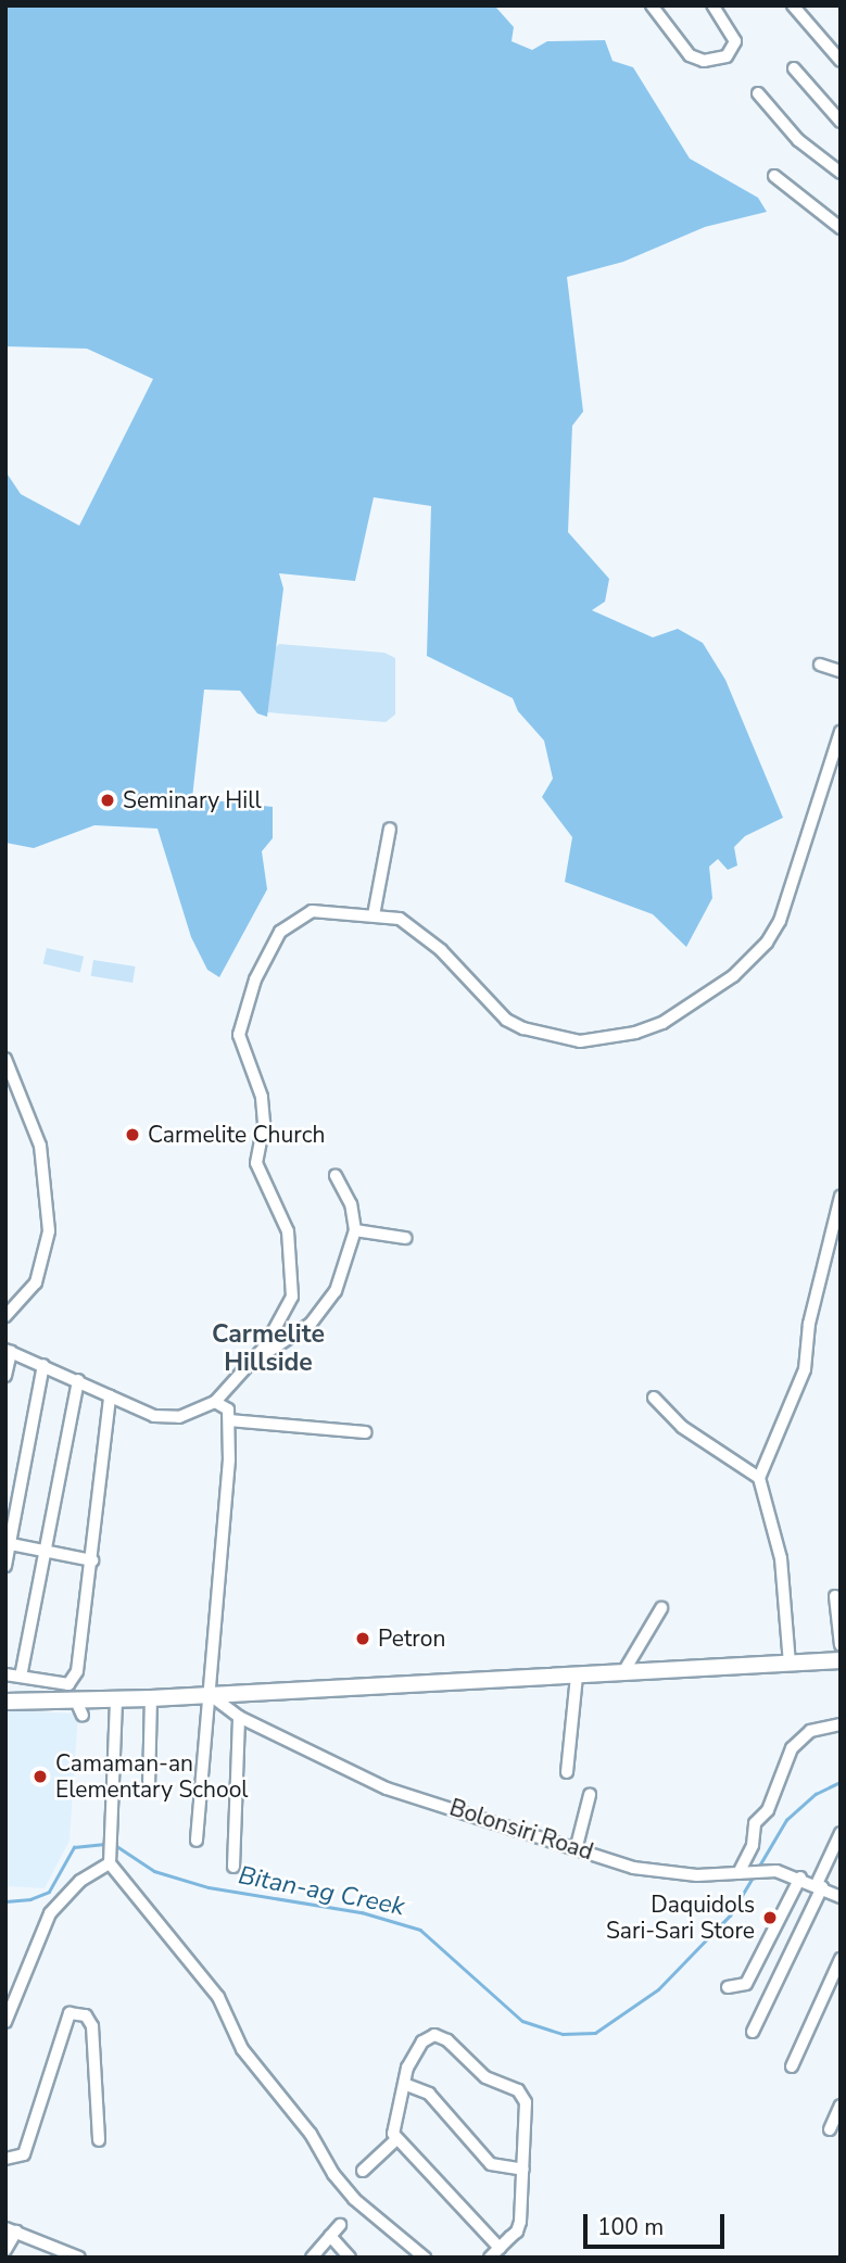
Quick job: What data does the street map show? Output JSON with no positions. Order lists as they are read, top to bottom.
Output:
{
  "streets": {
    "street": ["Bolonsiri Road"]
  },
  "districts": ["Carmelite Hillside"],
  "water": ["Bitan-ag Creek"],
  "places": [
    "Seminary Hill",
    "Carmelite Church",
    "Petron",
    "Camaman-an Elementary School",
    "Daquidols Sari-Sari Store"
  ],
  "scale_bar": "100 m"
}
